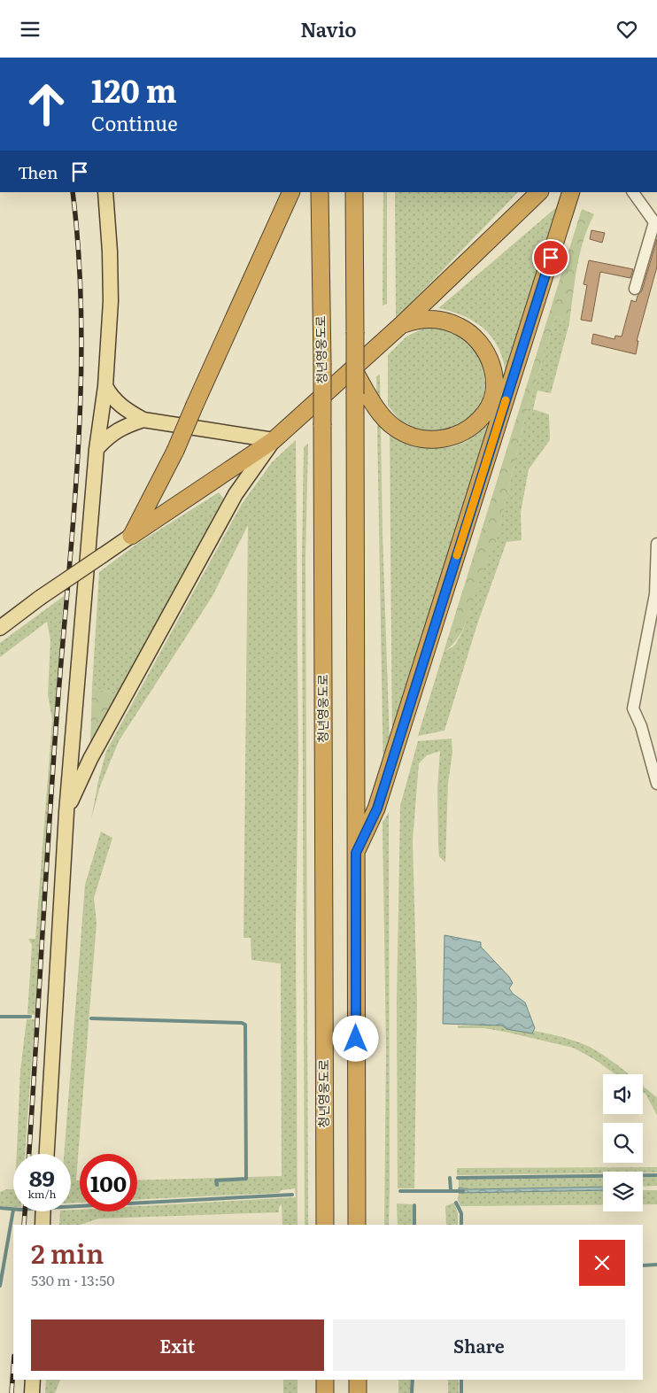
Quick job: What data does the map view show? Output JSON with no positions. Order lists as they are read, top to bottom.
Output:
{
  "streets": {
    "highway": ["청년영웅도로"]
  },
  "page": {
    "header": "Navio",
    "turn": ["120 m", "Continue"],
    "then": "Then",
    "speed": "89 km/h",
    "limit": "100",
    "heading": ["2 min", "530 m · 13:50"],
    "buttons": ["Exit", "Share"]
  }
}
